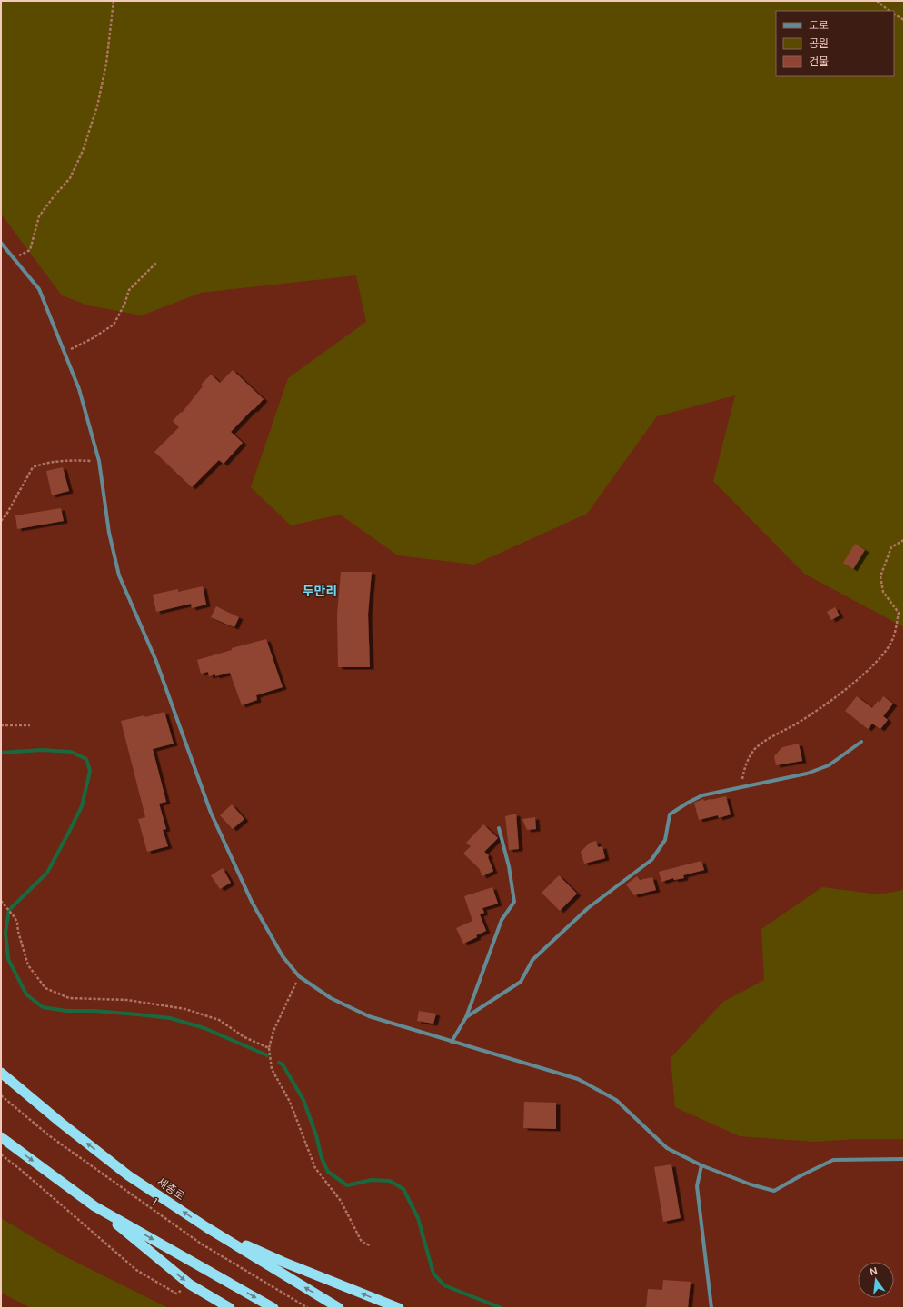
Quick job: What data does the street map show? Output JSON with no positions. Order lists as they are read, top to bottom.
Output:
{
  "streets": {
    "highway": ["세종로"],
    "path": ["1"]
  },
  "districts": ["두만리"],
  "legend": ["도로", "공원", "건물"],
  "north": "top"
}
